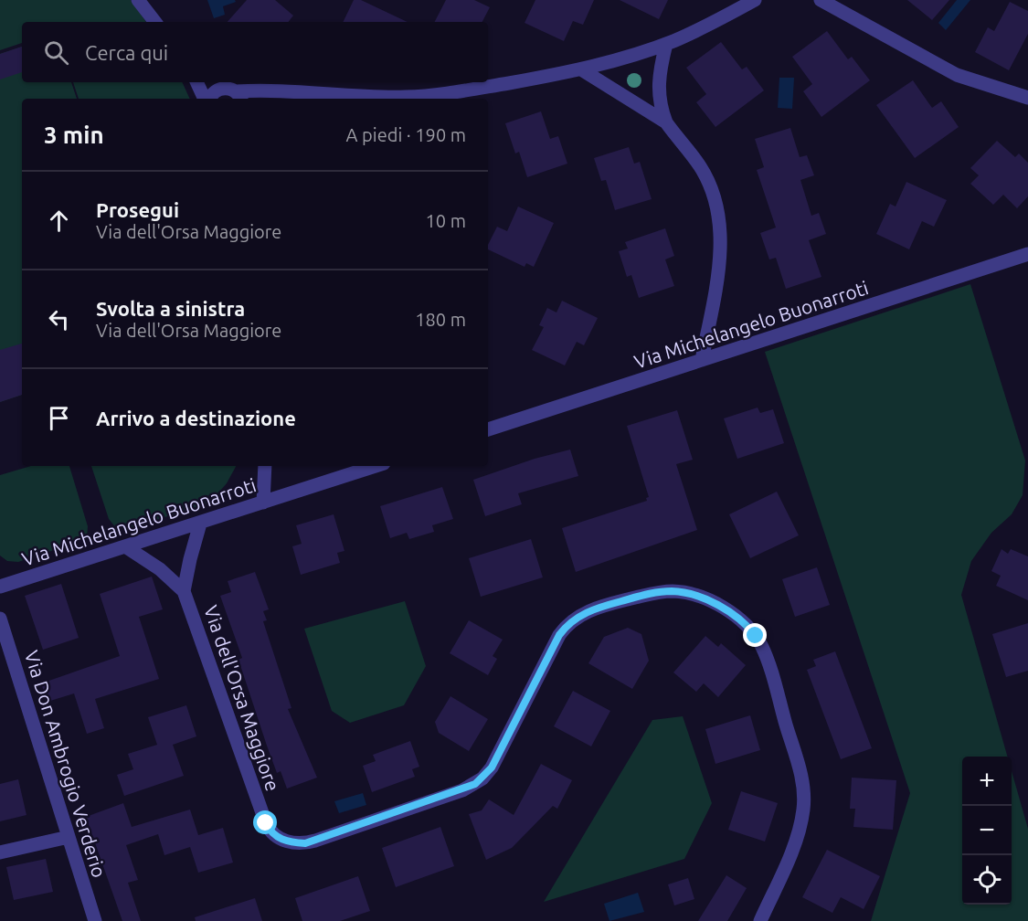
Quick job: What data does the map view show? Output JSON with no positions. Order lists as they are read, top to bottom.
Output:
{
  "streets": {
    "street": ["Via Michelangelo Buonarroti", "Via dell'Orsa Maggiore", "Via Don Ambrogio Verderio"]
  },
  "crossings": [
    ["Via Michelangelo Buonarroti", "Via dell'Orsa Maggiore"]
  ],
  "page": {
    "search": "Cerca qui",
    "heading": ["3 min", "A piedi · 190 m"],
    "list": [
      ["Prosegui", "Via dell'Orsa Maggiore", "10 m"],
      ["Svolta a sinistra", "Via dell'Orsa Maggiore", "180 m"],
      "Arrivo a destinazione"
    ],
    "map_buttons": ["+", "−"]
  }
}
